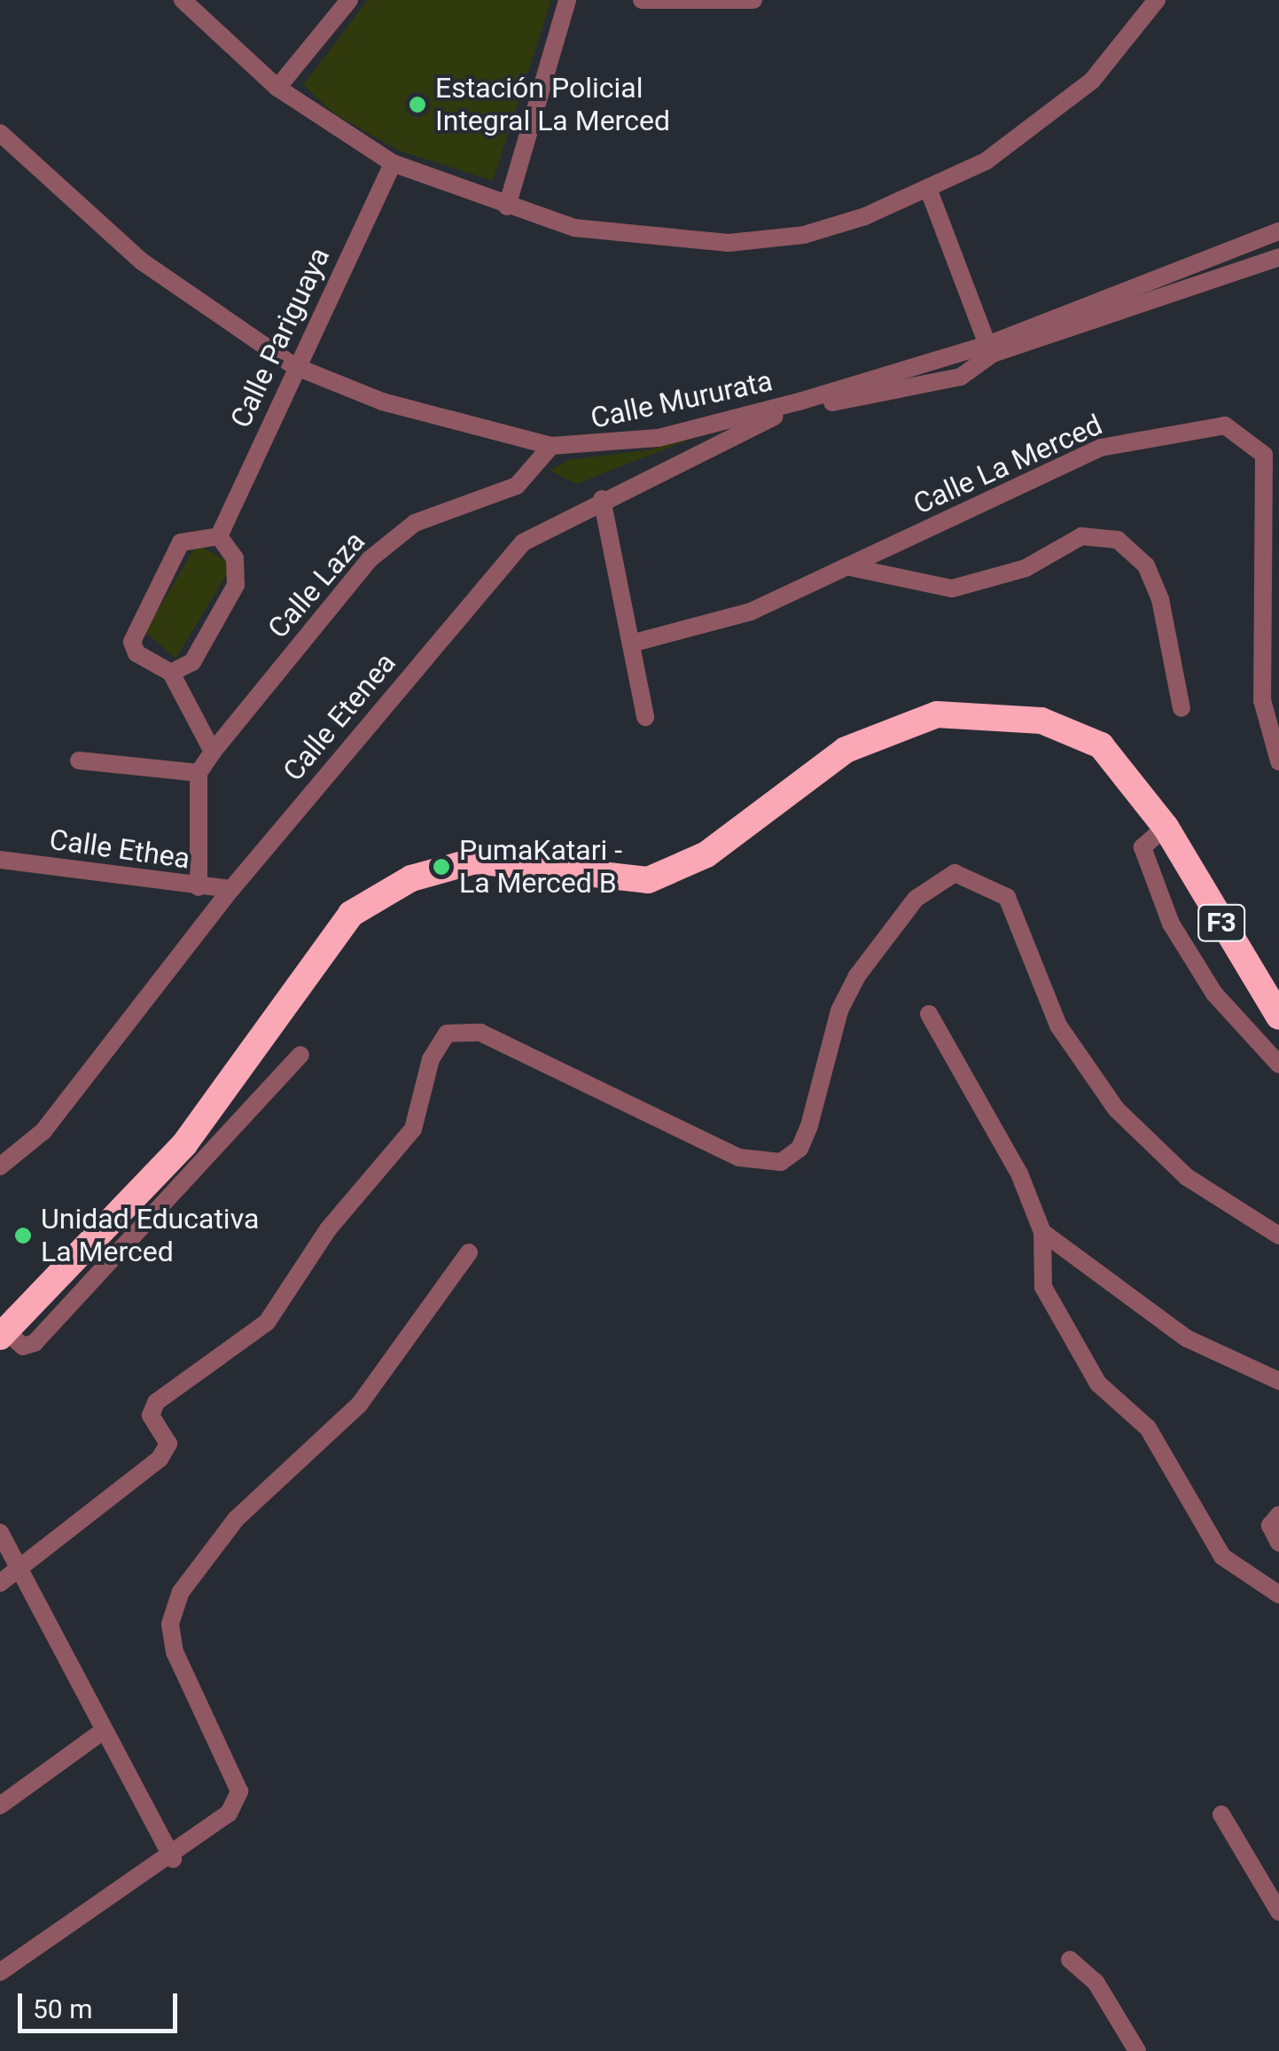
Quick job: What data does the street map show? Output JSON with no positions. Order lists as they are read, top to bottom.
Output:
{
  "streets": {
    "highway": ["F3"],
    "street": [
      "Calle Pariguaya",
      "Calle Mururata",
      "Calle La Merced",
      "Calle Laza",
      "Calle Etenea",
      "Calle Ethea"
    ]
  },
  "crossings": [
    ["Calle Pariguaya", "Calle Mururata"],
    ["Calle Mururata", "Calle Laza"],
    ["Calle Mururata", "Calle Etenea"],
    ["Calle Etenea", "Calle Ethea"]
  ],
  "places": ["Estación Policial Integral La Merced", "PumaKatari - La Merced B", "Unidad Educativa La Merced"],
  "scale_bar": "50 m"
}
